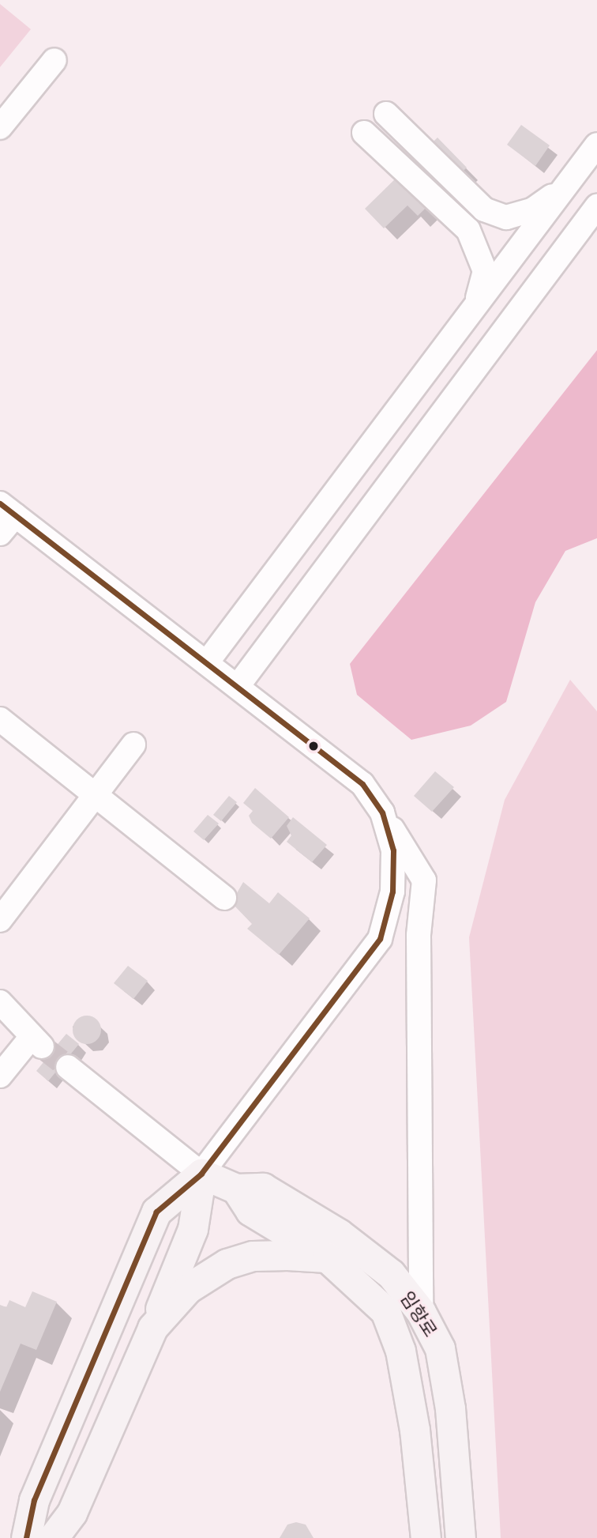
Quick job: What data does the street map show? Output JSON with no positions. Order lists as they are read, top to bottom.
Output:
{
  "streets": {
    "main road": ["임항로"]
  }
}
